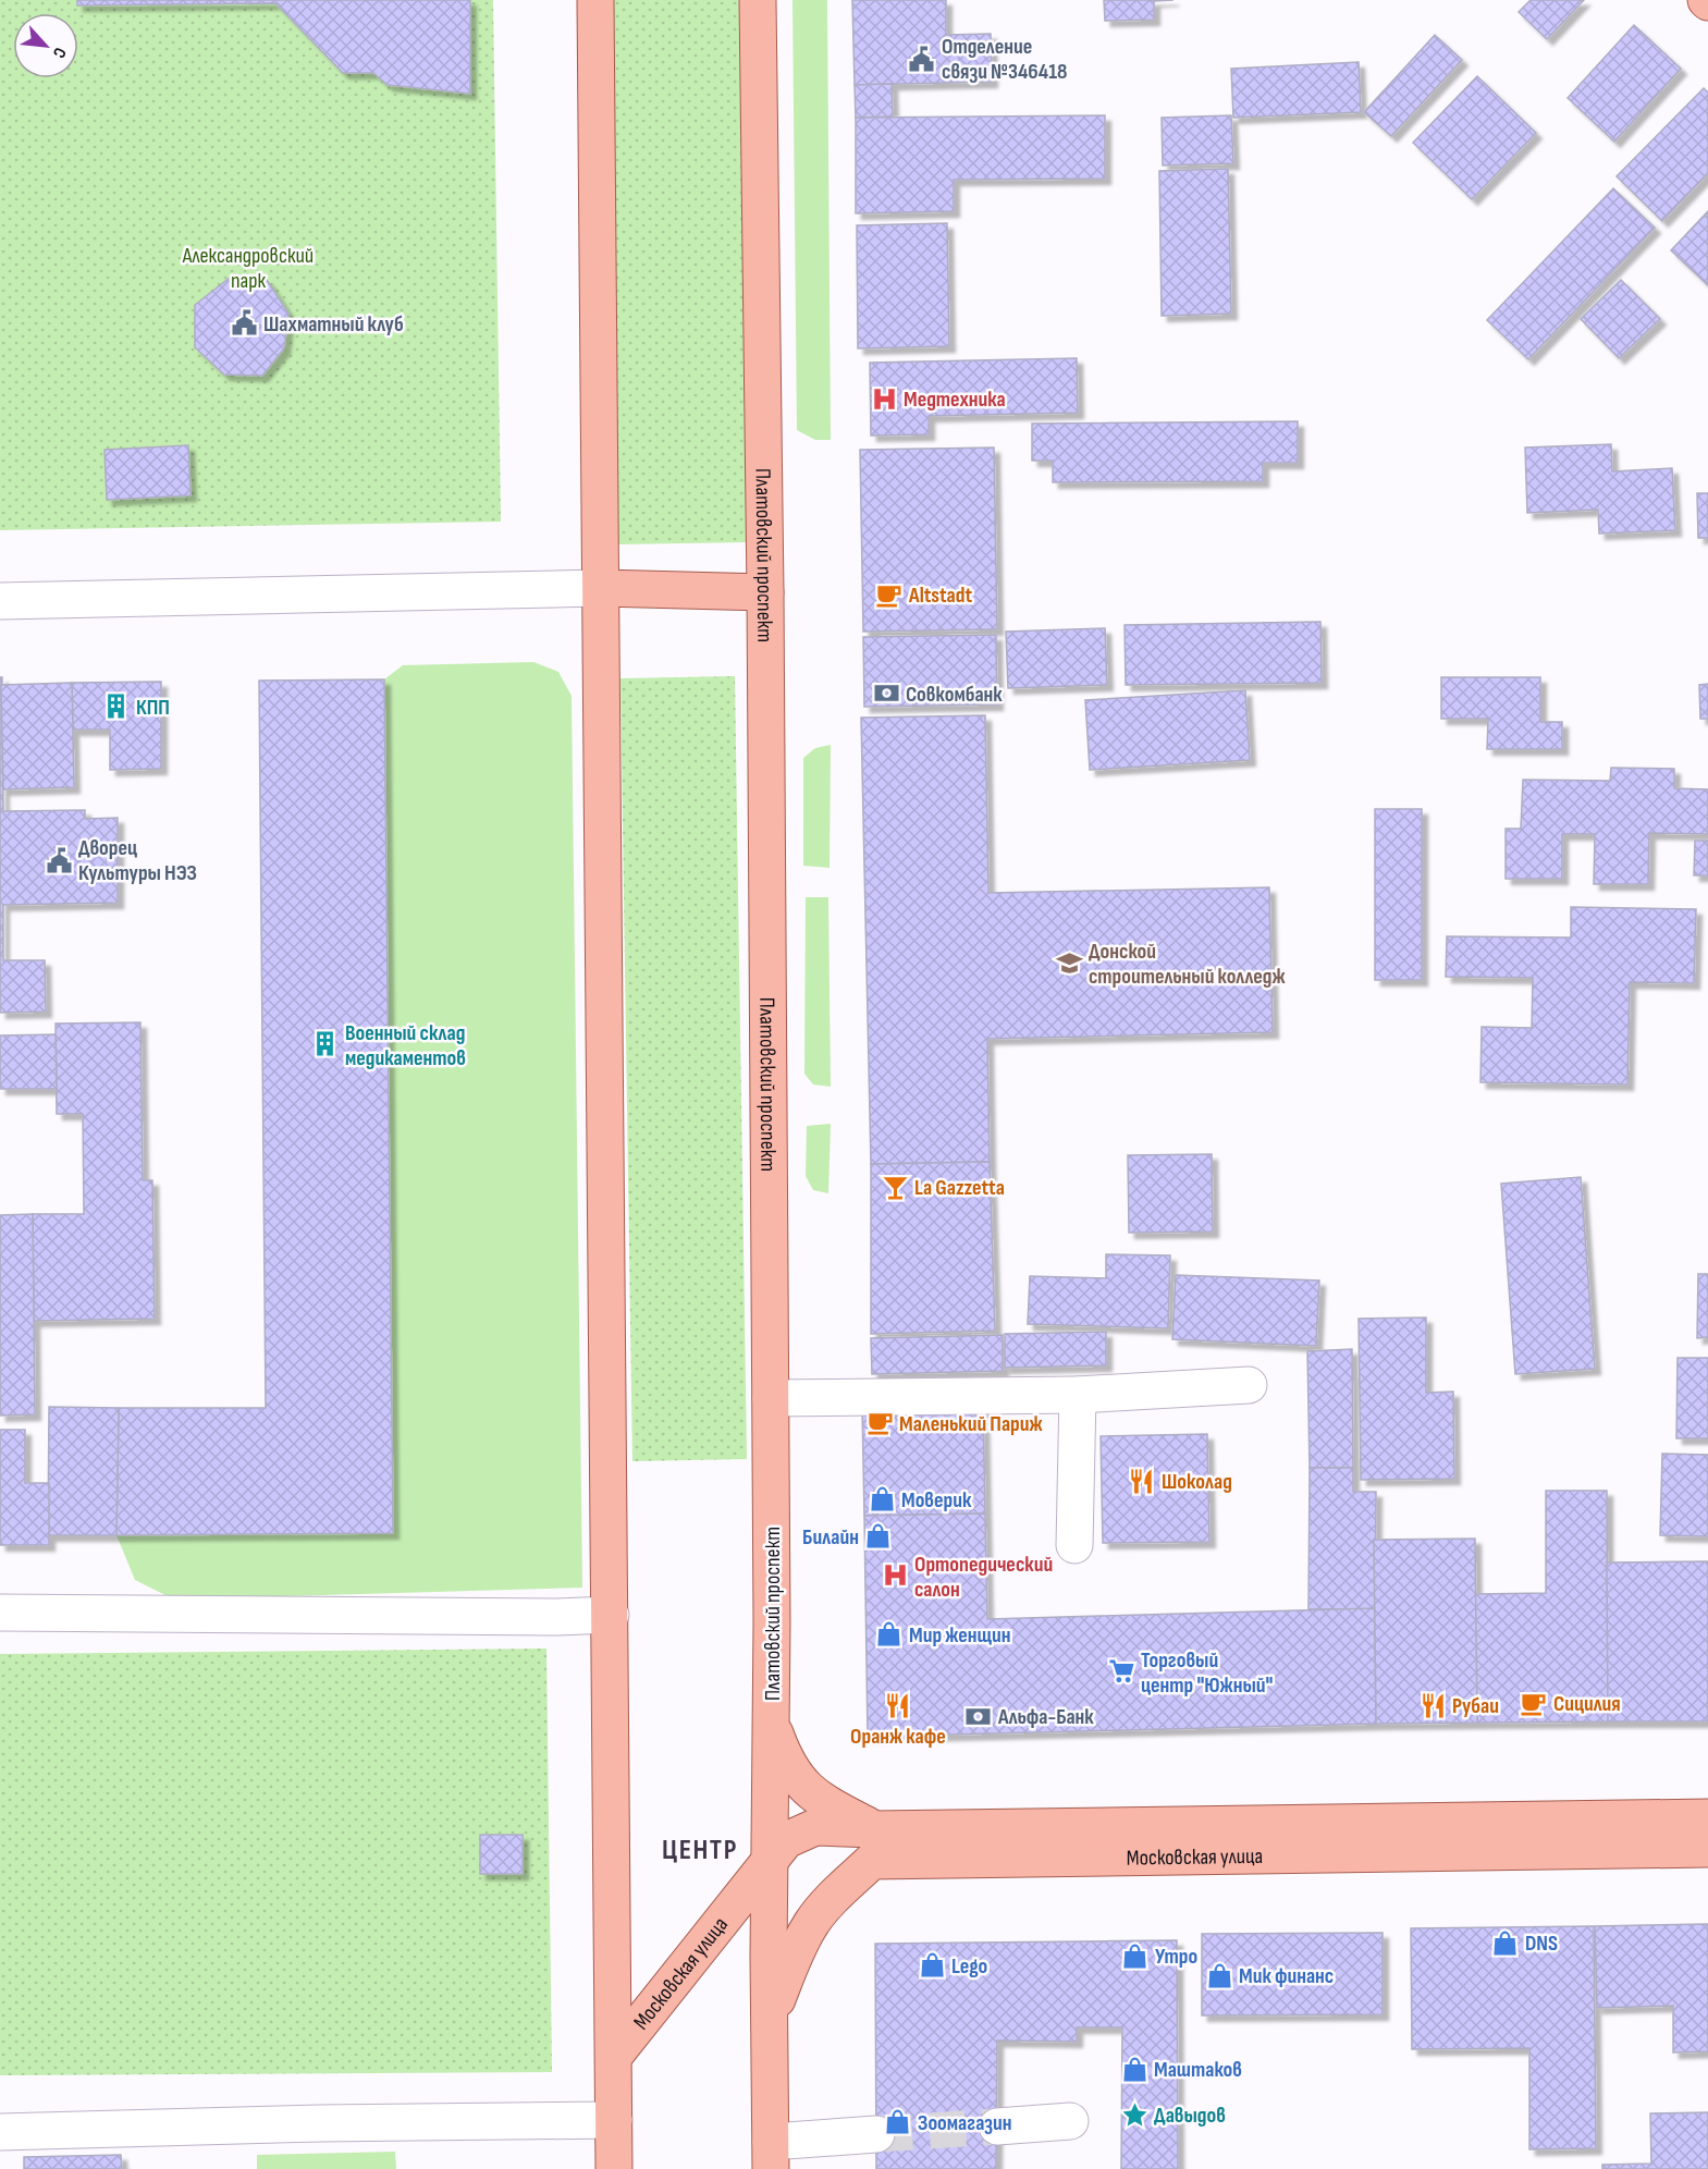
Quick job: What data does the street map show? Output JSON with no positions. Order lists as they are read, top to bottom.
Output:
{
  "streets": {
    "main road": ["Платовский проспект", "Московская улица"]
  },
  "crossings": [
    ["Платовский проспект", "Московская улица"]
  ],
  "districts": ["ЦЕНТР"],
  "parks": ["Александровский парк"],
  "places": {
    "public building": ["Отделение связи №346418", "Шахматный клуб", "Дворец Культуры НЭЗ"],
    "hospital": ["Медтехника", "Ортопедический салон"],
    "cafe": ["Altstadt", "Маленький Париж", "Сицилия"],
    "bank": ["Совкомбанк", "Альфа-Банк"],
    "building": ["КПП", "Военный склад медикаментов"],
    "school or university": ["Донской строительный колледж"],
    "bar": ["La Gazzetta"],
    "restaurant": ["Шоколад", "Рубаи", "Оранж кафе"],
    "shop": [
      "Моверик",
      "Билайн",
      "Мир женщин",
      "DNS",
      "Утро",
      "Lego",
      "Мик финанс",
      "Маштаков",
      "Зоомагазин"
    ],
    "supermarket": ["Торговый центр \"Южный\""],
    "place": ["Давыдов"]
  },
  "north": "bottom right"
}
